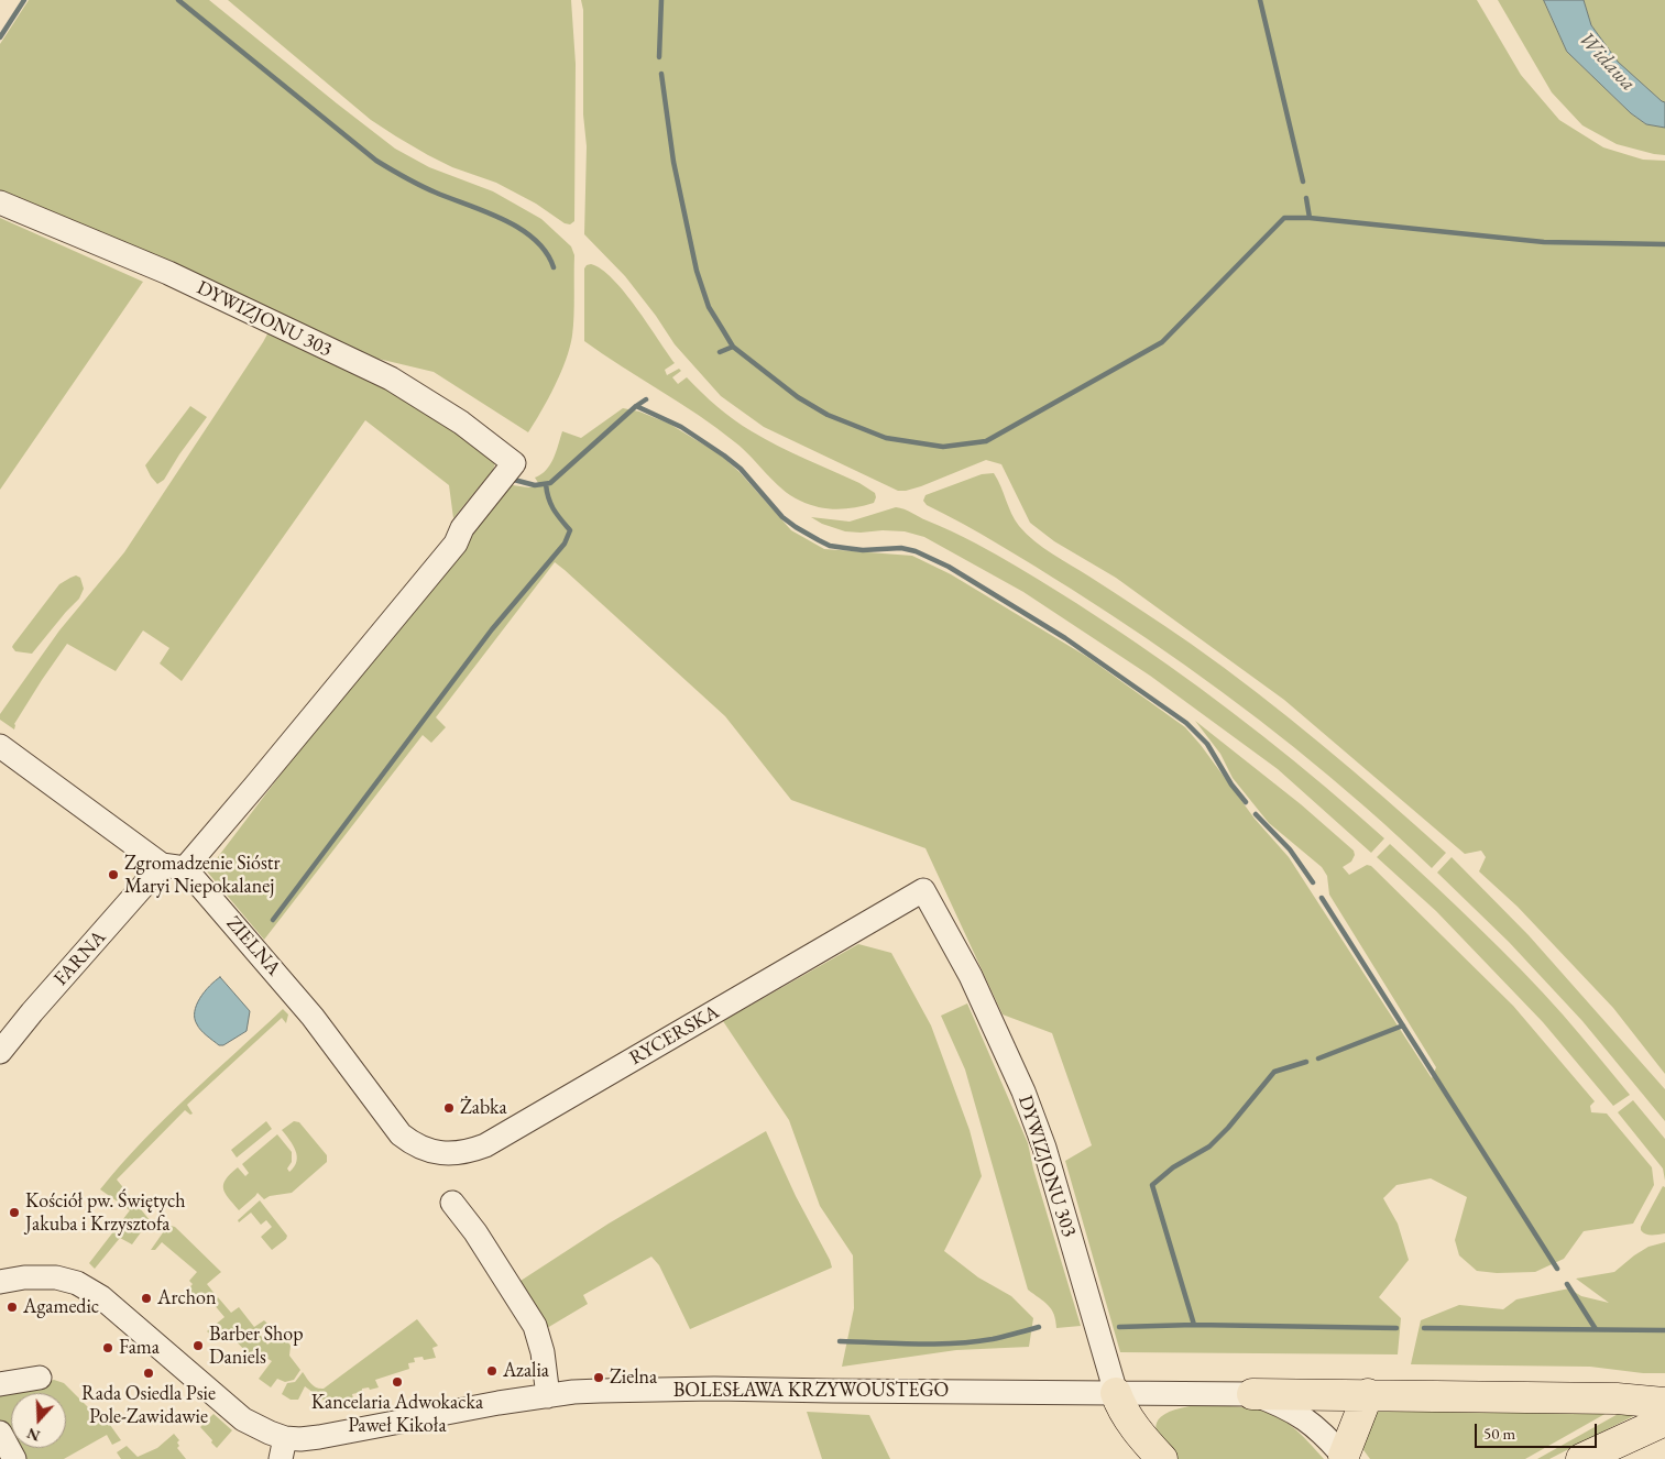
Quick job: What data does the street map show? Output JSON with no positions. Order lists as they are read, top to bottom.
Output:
{
  "streets": {
    "street": [
      "DYWIZJONU 303",
      "ZIELNA",
      "FARNA",
      "RYCERSKA",
      "BOLESŁAWA KRZYWOUSTEGO"
    ]
  },
  "crossings": [
    ["DYWIZJONU 303", "ZIELNA"],
    ["DYWIZJONU 303", "RYCERSKA"],
    ["DYWIZJONU 303", "BOLESŁAWA KRZYWOUSTEGO"],
    ["ZIELNA", "RYCERSKA"]
  ],
  "water": ["Widawa"],
  "places": [
    "Zgromadzenie Sióstr Maryi Niepokalanej",
    "Żabka",
    "Kościół pw. Świętych Jakuba i Krzysztofa",
    "Archon",
    "Agamedic",
    "Barber Shop Daniels",
    "Fama",
    "Azalia",
    "Rada Osiedla Psie Pole-Zawidawie",
    "Zielna",
    "Kancelaria Adwokacka Paweł Kikoła"
  ],
  "scale_bar": "50 m",
  "north": "bottom"
}
